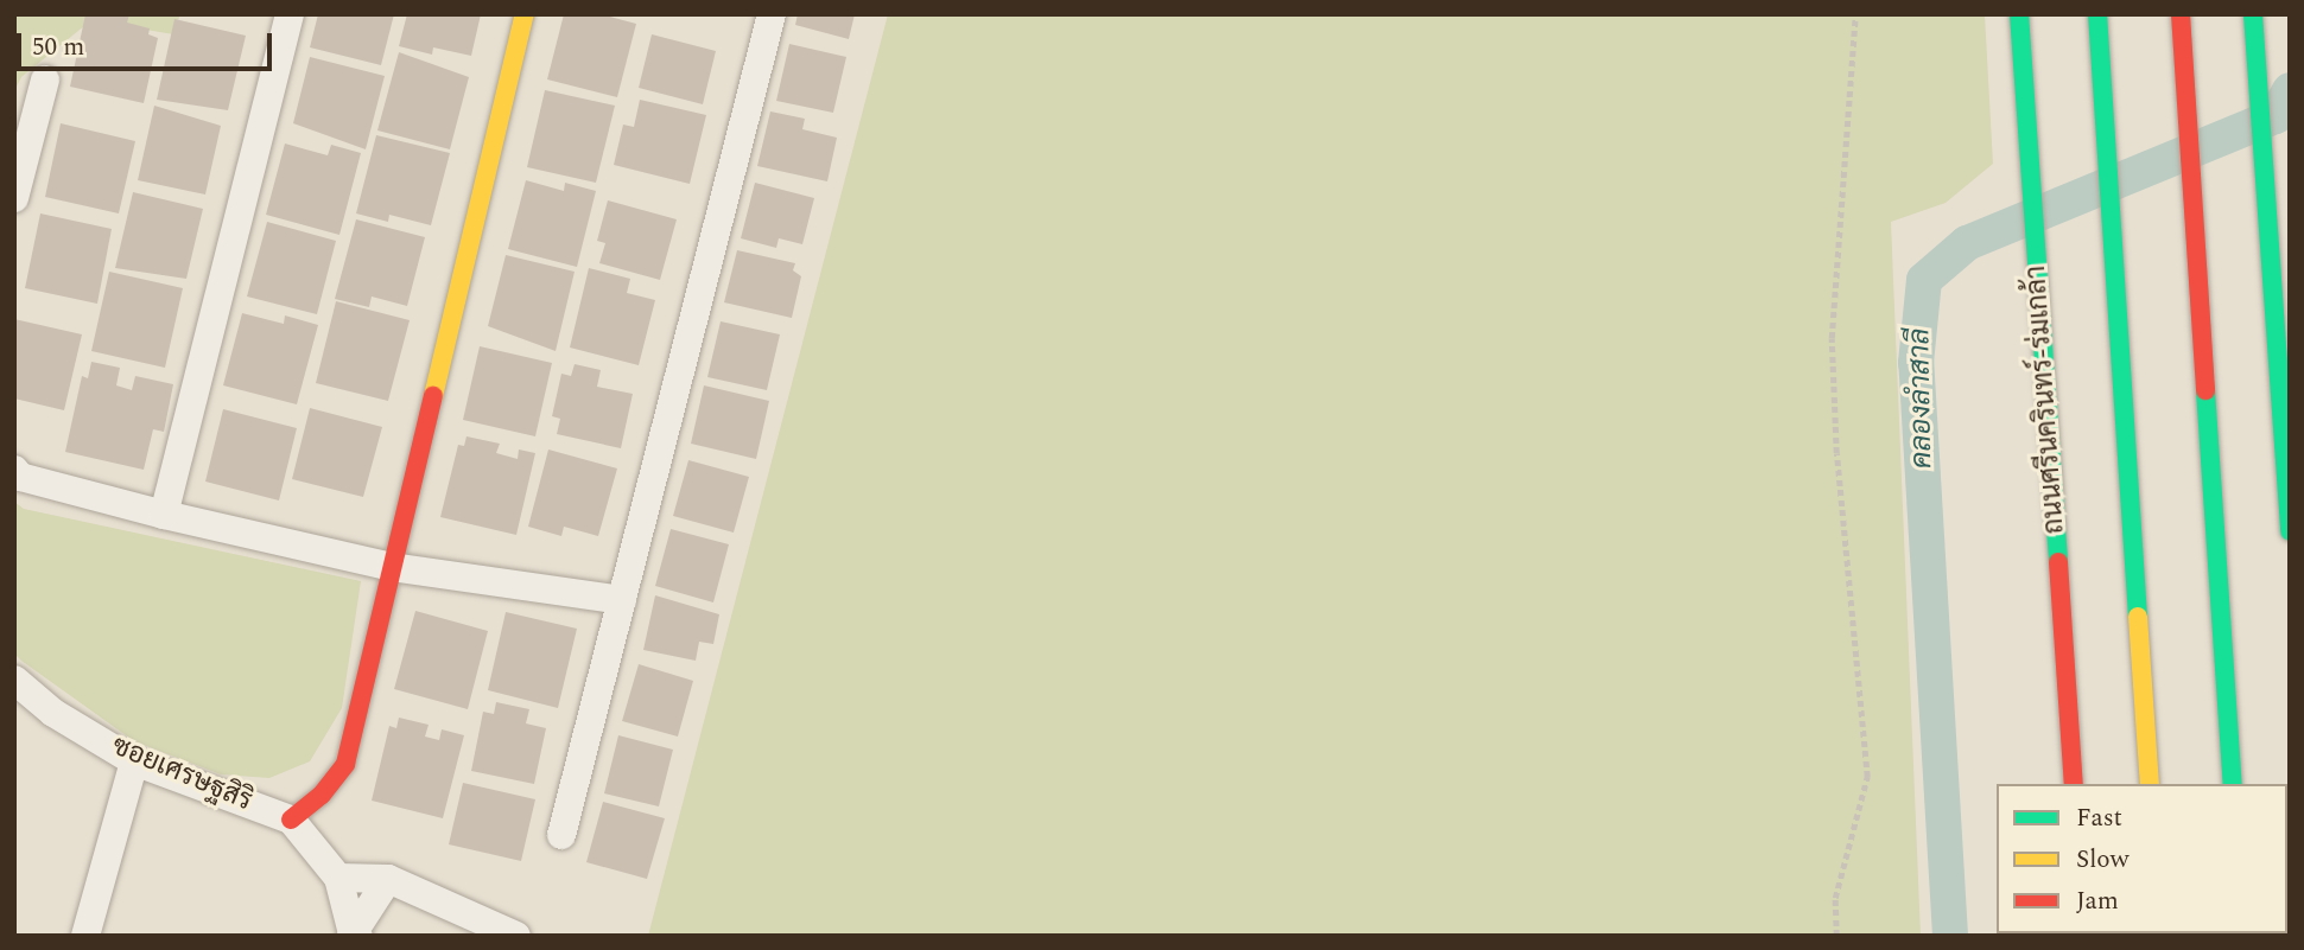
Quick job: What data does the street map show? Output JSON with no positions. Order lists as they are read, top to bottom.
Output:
{
  "streets": {
    "main road": ["ถนนศรีนครินทร์-ร่มเกล้า"],
    "street": ["ซอยเศรษฐสิริ"]
  },
  "water": ["คลองลำสาลี"],
  "legend": ["Fast", "Slow", "Jam"],
  "scale_bar": "50 m"
}
